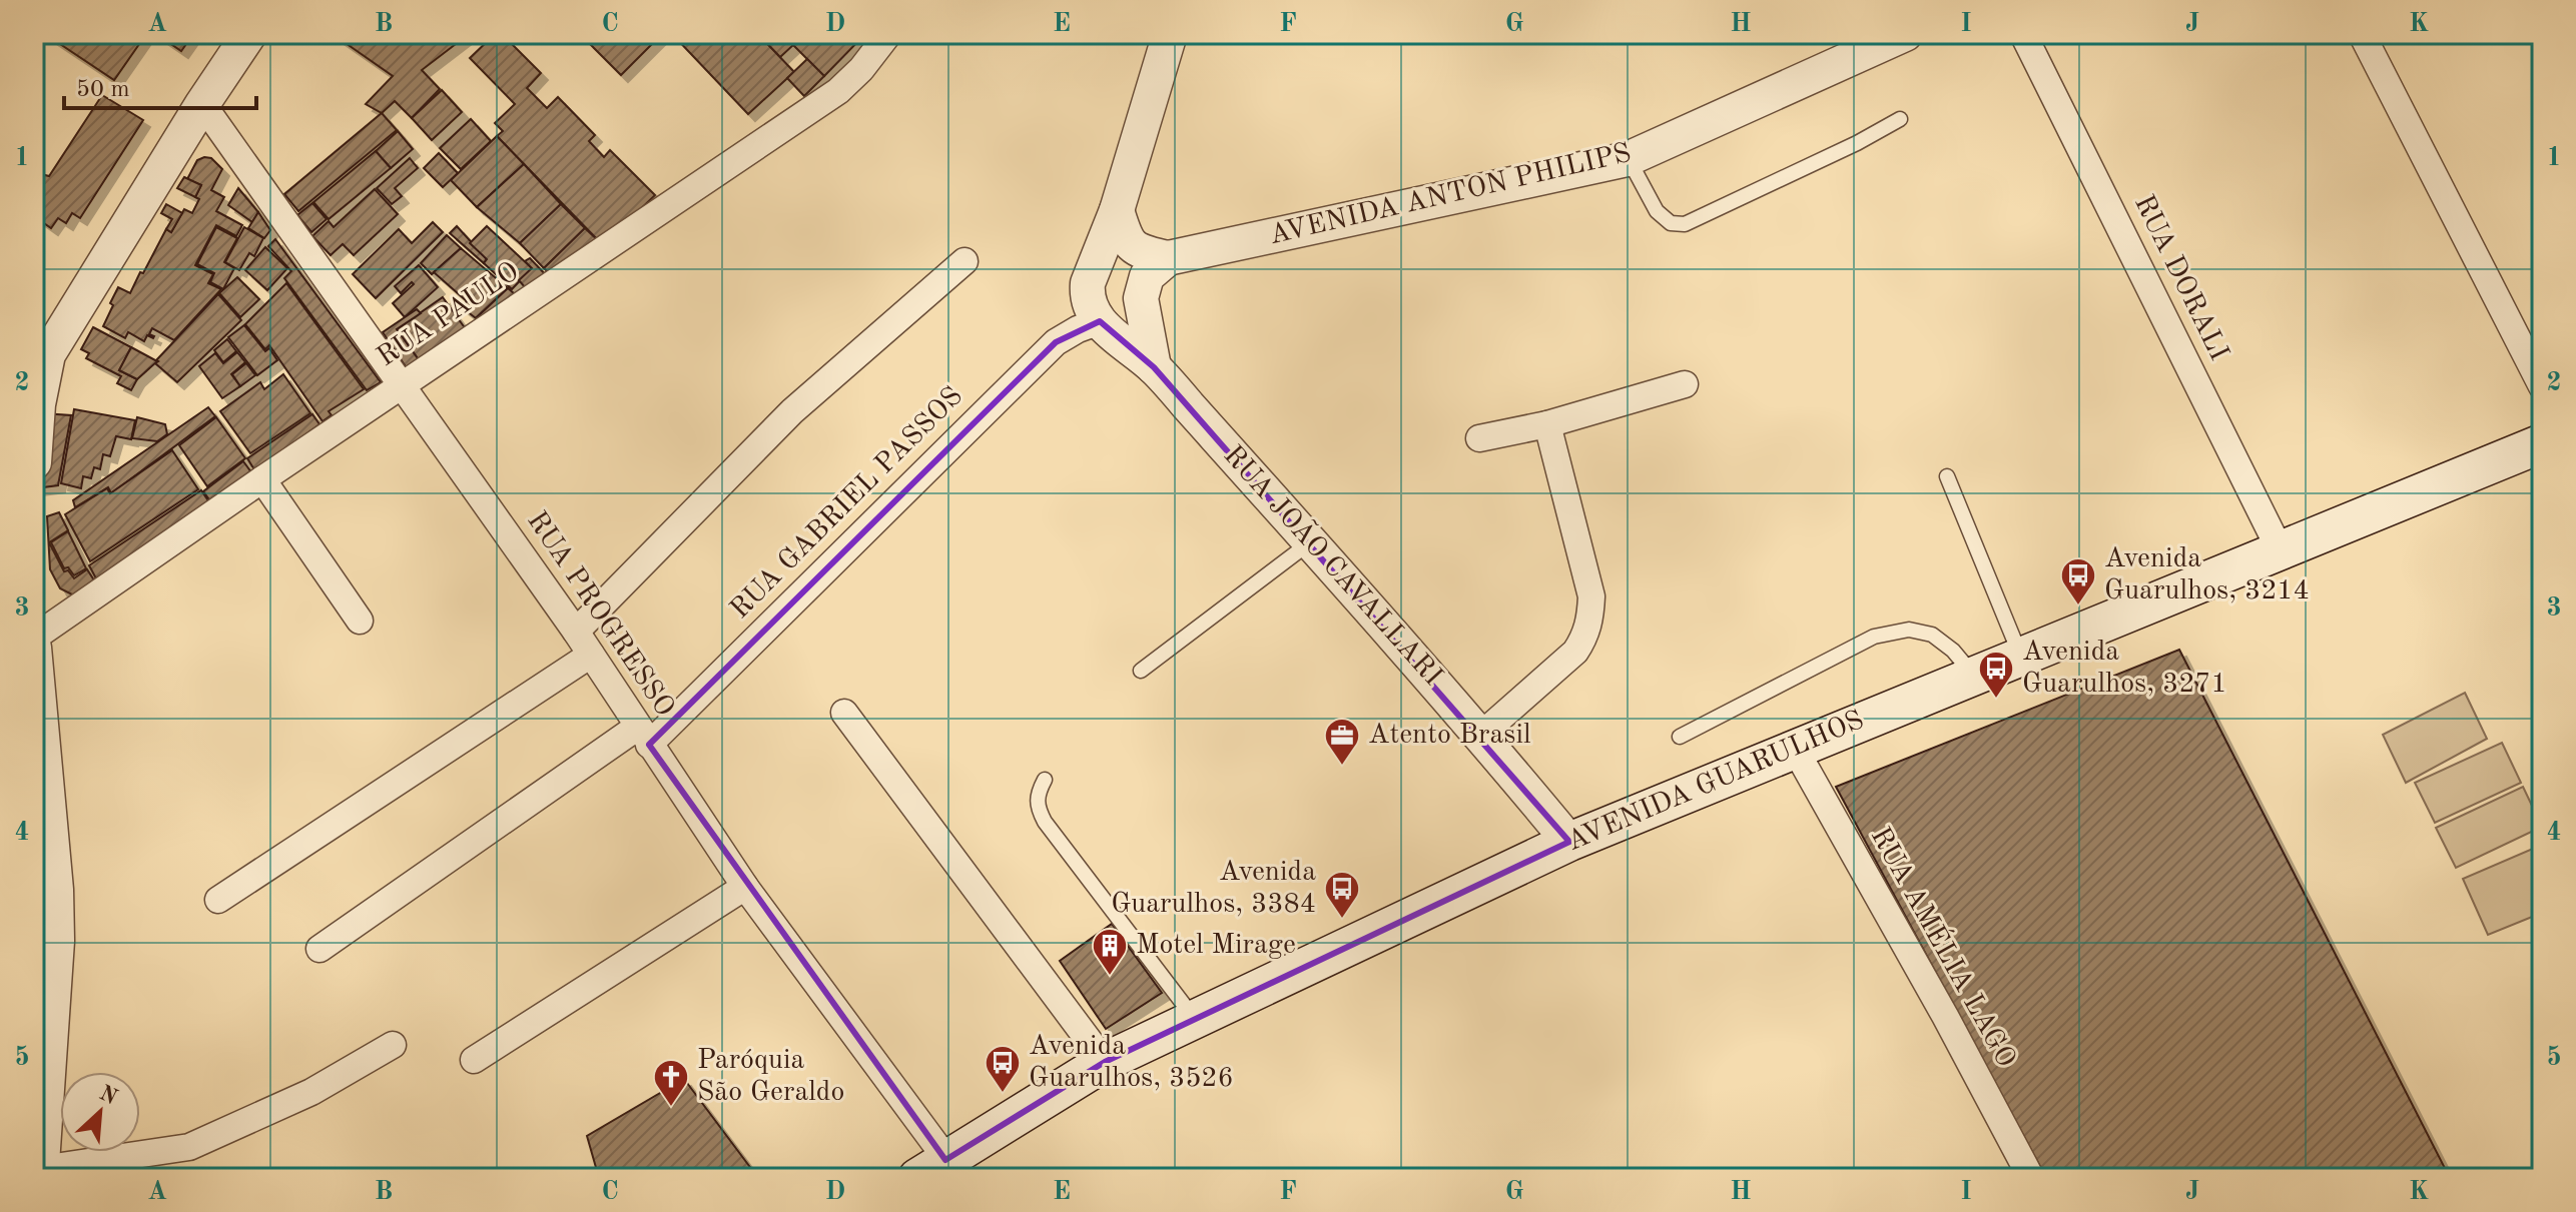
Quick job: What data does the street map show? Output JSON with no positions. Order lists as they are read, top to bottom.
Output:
{
  "streets": {
    "main road": ["AVENIDA GUARULHOS"],
    "street": [
      "AVENIDA ANTON PHILIPS",
      "RUA DORALI",
      "RUA PAULO",
      "RUA GABRIEL PASSOS",
      "RUA JOÃO CAVALLARI",
      "RUA PROGRESSO",
      "RUA AMÉLIA LAGO"
    ]
  },
  "crossings": [
    ["RUA DORALI", "AVENIDA GUARULHOS"],
    ["RUA PAULO", "RUA PROGRESSO"],
    ["RUA GABRIEL PASSOS", "RUA JOÃO CAVALLARI"],
    ["RUA GABRIEL PASSOS", "RUA PROGRESSO"],
    ["RUA JOÃO CAVALLARI", "AVENIDA GUARULHOS"],
    ["RUA PROGRESSO", "AVENIDA GUARULHOS"],
    ["AVENIDA GUARULHOS", "RUA AMÉLIA LAGO"]
  ],
  "places": {
    "bus stop": [
      "Avenida Guarulhos, 3214",
      "Avenida Guarulhos, 3271",
      "Avenida Guarulhos, 3384",
      "Avenida Guarulhos, 3526"
    ],
    "office": ["Atento Brasil"],
    "building": ["Motel Mirage"],
    "church": ["Paróquia São Geraldo"]
  },
  "scale_bar": "50 m",
  "north": "top right",
  "grid": {
    "columns": [
      "A",
      "B",
      "C",
      "D",
      "E",
      "F",
      "G",
      "H",
      "I",
      "J",
      "K"
    ],
    "rows": [
      "1",
      "2",
      "3",
      "4",
      "5"
    ]
  }
}
